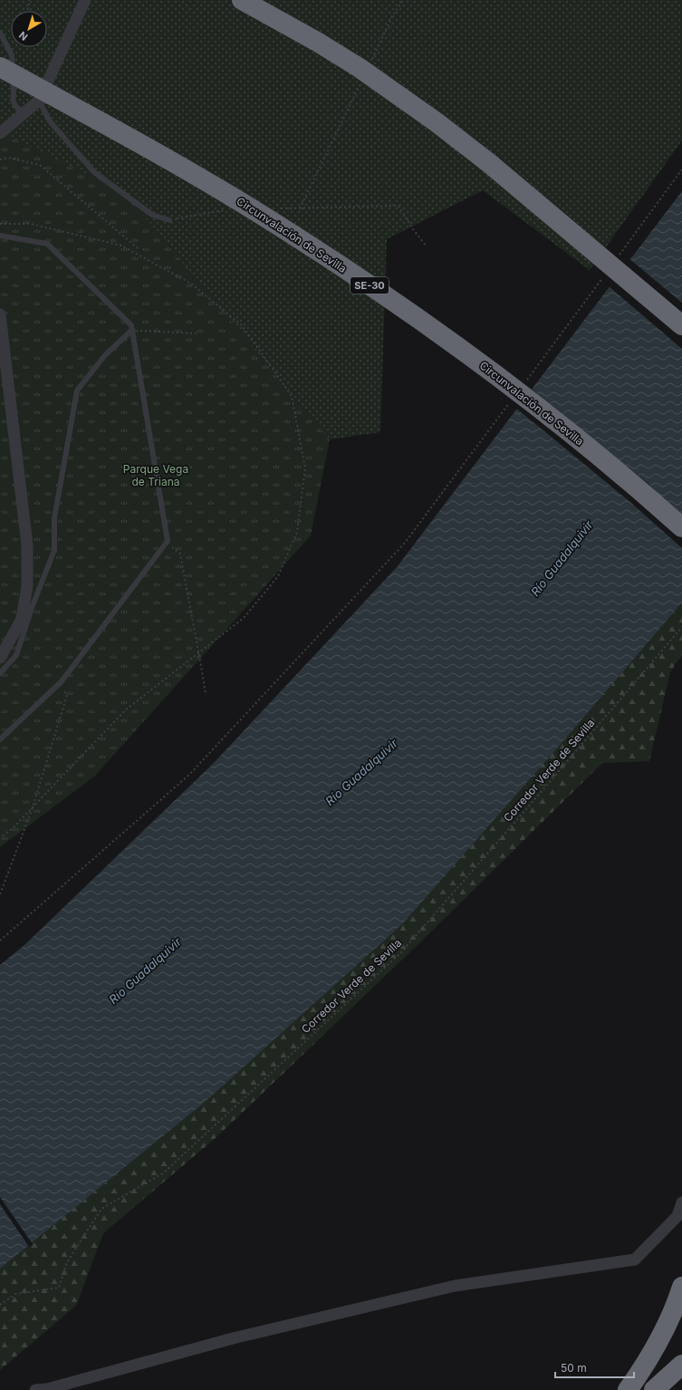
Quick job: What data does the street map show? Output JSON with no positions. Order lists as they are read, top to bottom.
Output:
{
  "streets": {
    "highway": ["Circunvalación de Sevilla", "SE-30"],
    "path": ["Corredor Verde de Sevilla"]
  },
  "water": ["Río Guadalquivir"],
  "parks": ["Parque Vega de Triana"],
  "scale_bar": "50 m",
  "north": "bottom left"
}
